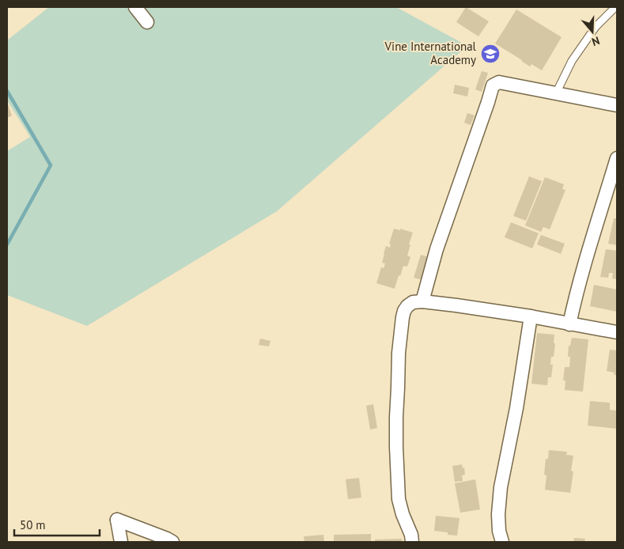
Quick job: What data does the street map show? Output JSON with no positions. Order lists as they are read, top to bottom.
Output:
{
  "places": {
    "school or university": ["Vine International Academy"]
  },
  "scale_bar": "50 m",
  "north": "bottom"
}
